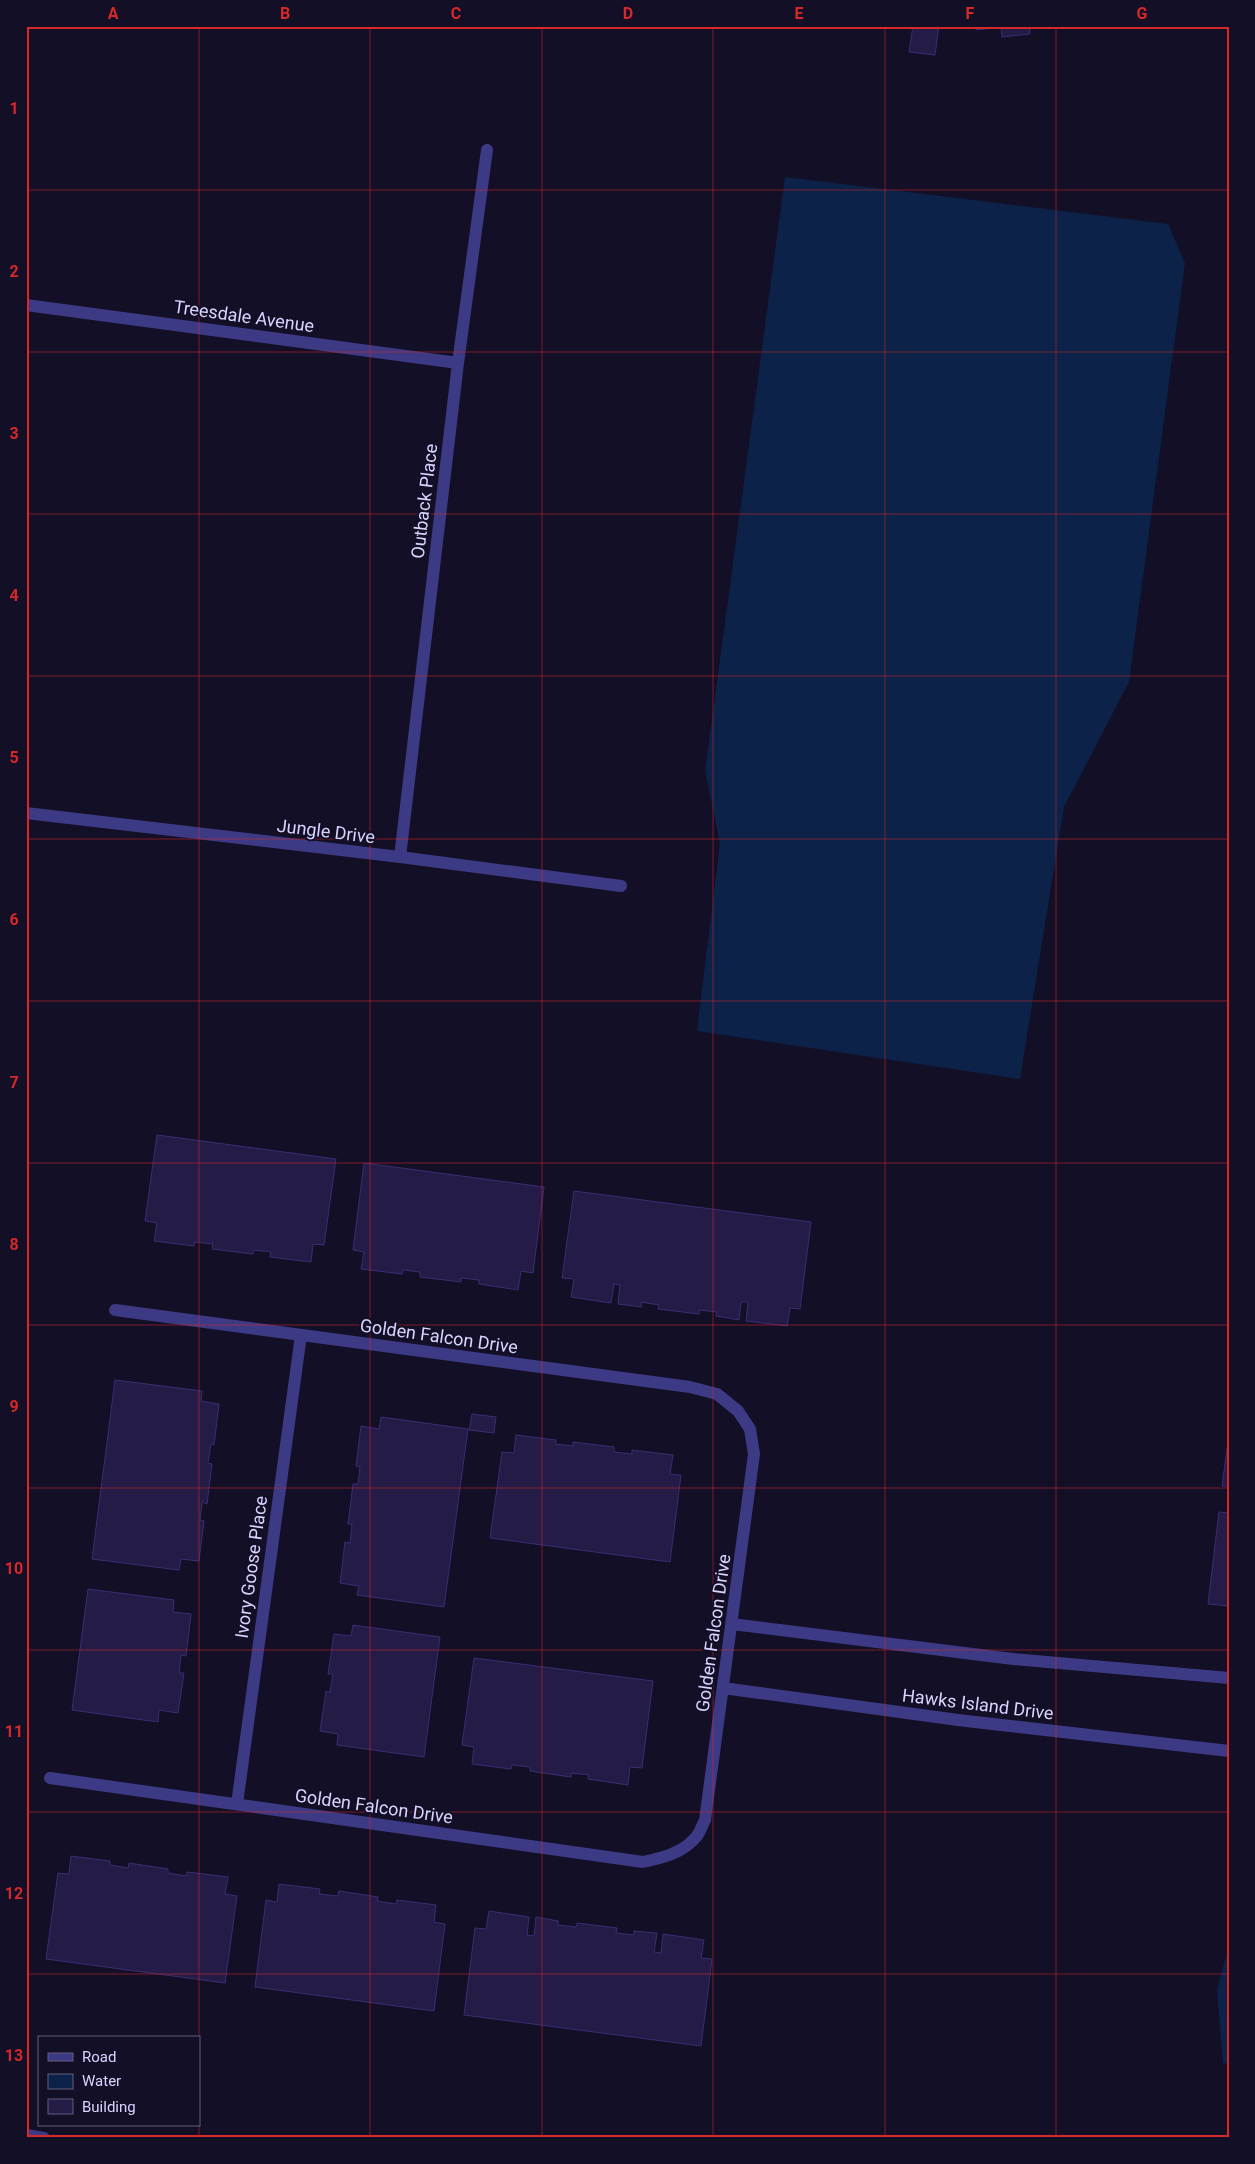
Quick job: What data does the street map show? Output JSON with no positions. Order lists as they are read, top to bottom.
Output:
{
  "streets": {
    "street": [
      "Treesdale Avenue",
      "Outback Place",
      "Jungle Drive",
      "Golden Falcon Drive",
      "Ivory Goose Place",
      "Hawks Island Drive"
    ]
  },
  "crossings": [
    ["Treesdale Avenue", "Outback Place"],
    ["Outback Place", "Jungle Drive"],
    ["Golden Falcon Drive", "Ivory Goose Place"],
    ["Golden Falcon Drive", "Hawks Island Drive"]
  ],
  "legend": ["Road", "Water", "Building"],
  "grid": {
    "columns": [
      "A",
      "B",
      "C",
      "D",
      "E",
      "F",
      "G"
    ],
    "rows": [
      "1",
      "2",
      "3",
      "4",
      "5",
      "6",
      "7",
      "8",
      "9",
      "10",
      "11",
      "12",
      "13"
    ]
  }
}
